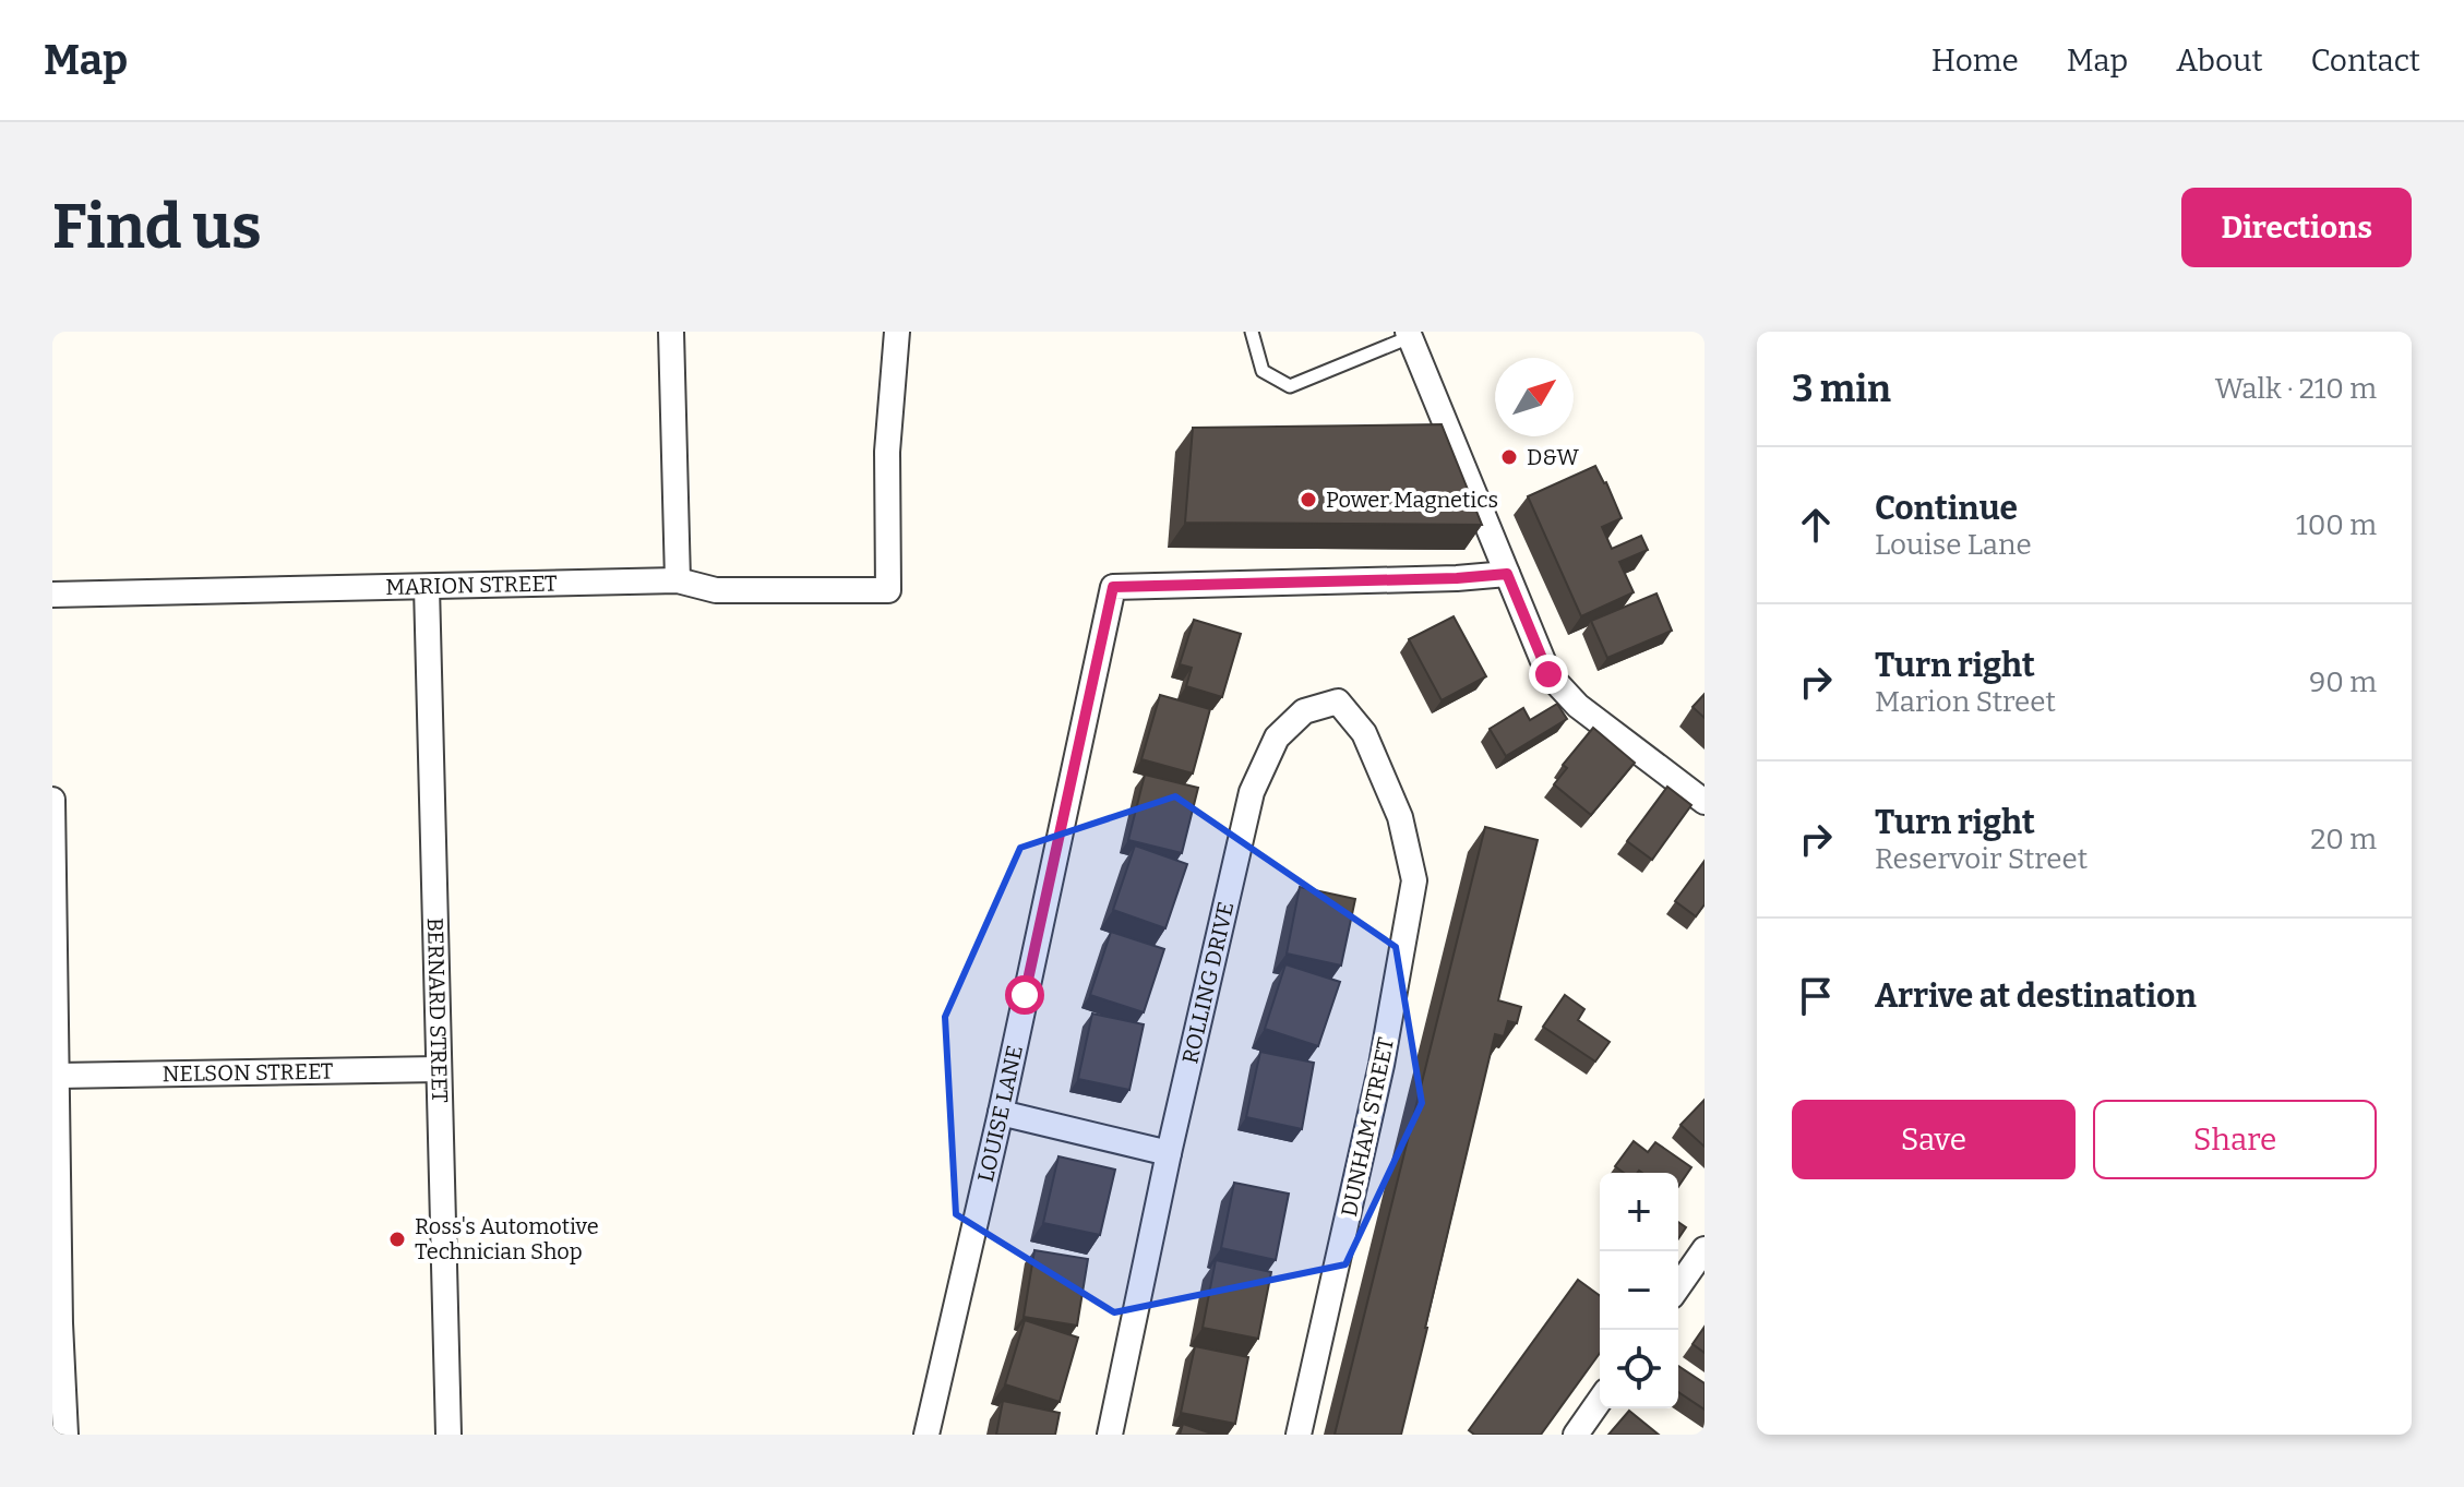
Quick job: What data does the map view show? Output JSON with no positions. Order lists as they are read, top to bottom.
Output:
{
  "streets": {
    "street": [
      "MARION STREET",
      "ROLLING DRIVE",
      "BERNARD STREET",
      "NELSON STREET",
      "LOUISE LANE",
      "DUNHAM STREET"
    ]
  },
  "crossings": [
    ["MARION STREET", "BERNARD STREET"],
    ["ROLLING DRIVE", "DUNHAM STREET"],
    ["BERNARD STREET", "NELSON STREET"]
  ],
  "places": ["D&W", "Power Magnetics", "Ross's Automotive Technician Shop"],
  "north": "top right",
  "page": {
    "header": "Map",
    "nav": [
      "Home",
      "Map",
      "About",
      "Contact"
    ],
    "buttons": [
      "Directions",
      ["Save", "Share"]
    ],
    "title": "Find us",
    "heading": ["3 min", "Walk · 210 m"],
    "list": [
      ["Continue", "Louise Lane", "100 m"],
      ["Turn right", "Marion Street", "90 m"],
      ["Turn right", "Reservoir Street", "20 m"],
      "Arrive at destination"
    ],
    "map_buttons": ["+", "−"]
  }
}
